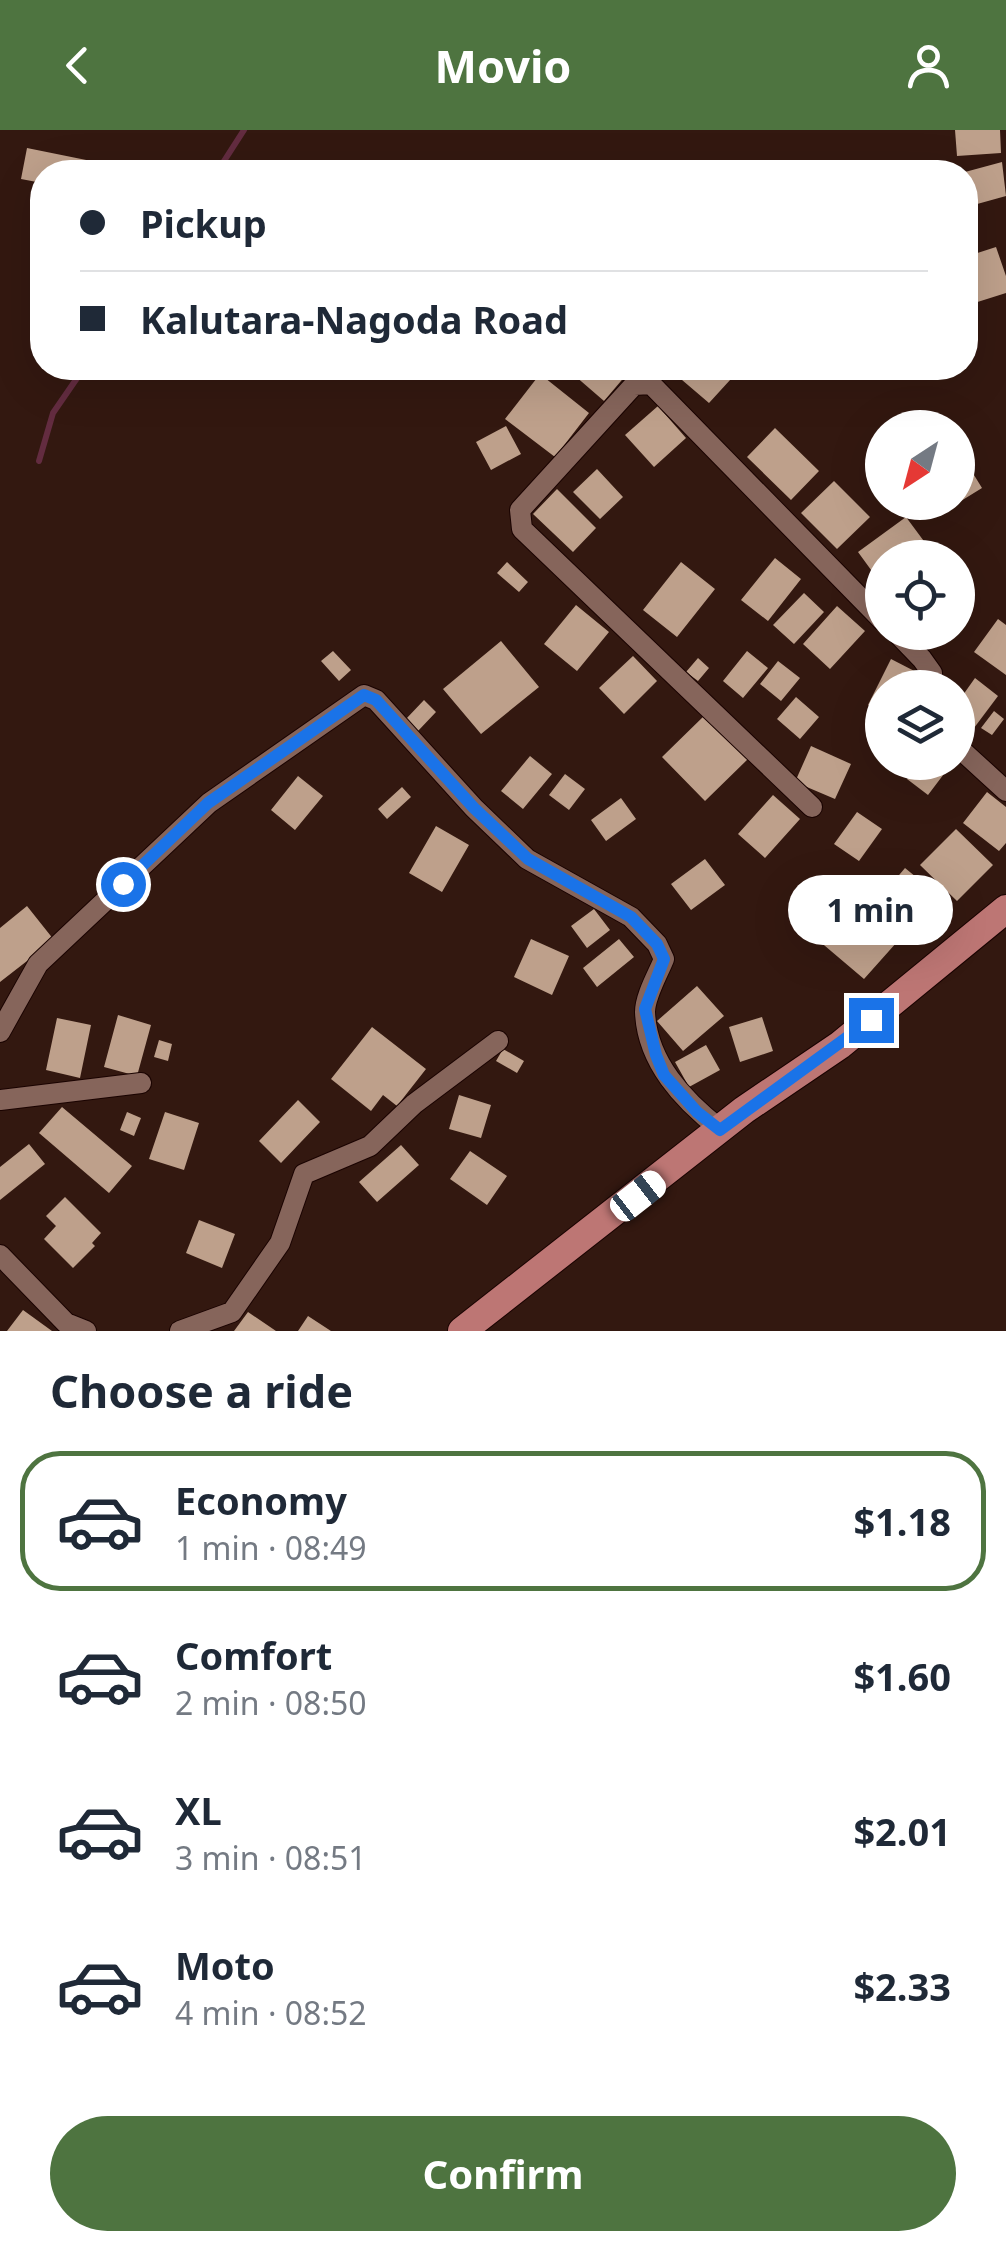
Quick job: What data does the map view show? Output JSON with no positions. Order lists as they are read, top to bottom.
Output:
{
  "north": "bottom left",
  "page": {
    "header": "Movio",
    "banner": ["Pickup", "Kalutara-Nagoda Road"],
    "bubble": "1 min",
    "heading": "Choose a ride",
    "list": [
      {
        "name": "Economy",
        "note": "1 min · 08:49",
        "value": "$1.18"
      },
      {
        "name": "Comfort",
        "note": "2 min · 08:50",
        "value": "$1.60"
      },
      {
        "name": "XL",
        "note": "3 min · 08:51",
        "value": "$2.01"
      },
      {
        "name": "Moto",
        "note": "4 min · 08:52",
        "value": "$2.33"
      }
    ],
    "buttons": "Confirm"
  }
}
